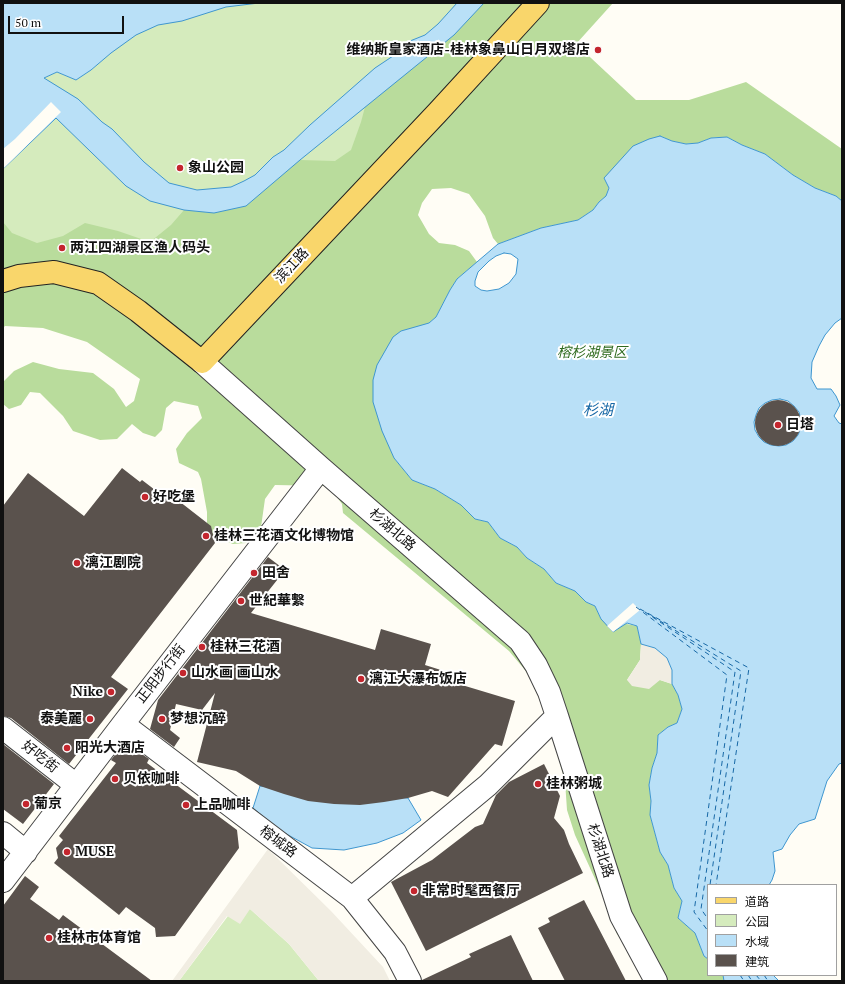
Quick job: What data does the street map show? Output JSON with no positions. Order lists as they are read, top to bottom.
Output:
{
  "streets": {
    "main road": ["滨江路"],
    "street": [
      "杉湖北路",
      "正阳步行街",
      "好吃街",
      "榕城路"
    ]
  },
  "crossings": [
    ["滨江路", "杉湖北路"],
    ["杉湖北路", "正阳步行街"],
    ["正阳步行街", "好吃街"],
    ["正阳步行街", "榕城路"]
  ],
  "water": ["杉湖"],
  "parks": ["榕杉湖景区"],
  "places": [
    "维纳斯皇家酒店-桂林象鼻山日月双塔店",
    "象山公园",
    "两江四湖景区渔人码头",
    "日塔",
    "好吃堡",
    "桂林三花酒文化博物馆",
    "漓江剧院",
    "田舍",
    "世紀華繫",
    "桂林三花酒",
    "山水画 画山水",
    "漓江大瀑布饭店",
    "Nike",
    "泰美麗",
    "梦想沉醉",
    "阳光大酒店",
    "贝依咖啡",
    "桂林粥城",
    "葡京",
    "上品咖啡",
    "MUSE",
    "非常时髦西餐厅",
    "桂林市体育馆"
  ],
  "legend": [
    "道路",
    "公园",
    "水域",
    "建筑"
  ],
  "scale_bar": "50 m"
}
